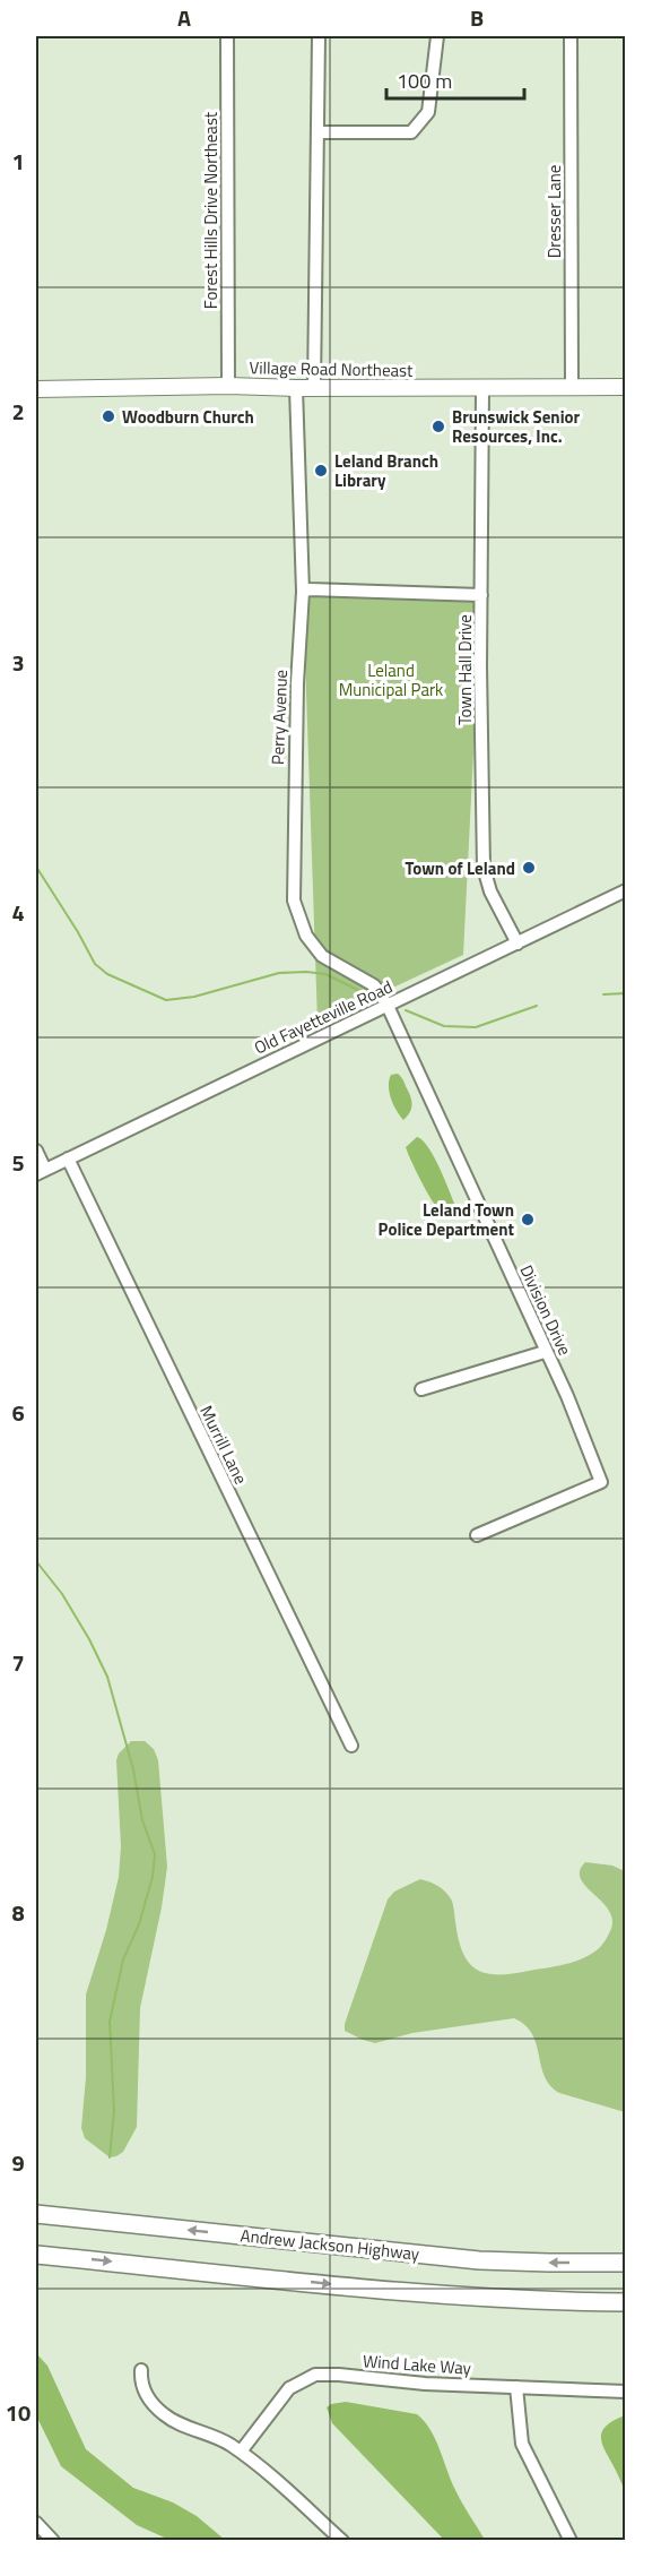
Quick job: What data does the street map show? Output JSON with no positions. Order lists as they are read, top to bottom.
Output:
{
  "streets": {
    "highway": ["Andrew Jackson Highway"],
    "main road": ["Village Road Northeast"],
    "street": [
      "Forest Hills Drive Northeast",
      "Dresser Lane",
      "Town Hall Drive",
      "Perry Avenue",
      "Old Fayetteville Road",
      "Division Drive",
      "Murrill Lane",
      "Wind Lake Way"
    ]
  },
  "crossings": [
    ["Forest Hills Drive Northeast", "Village Road Northeast"],
    ["Dresser Lane", "Village Road Northeast"],
    ["Village Road Northeast", "Town Hall Drive"],
    ["Village Road Northeast", "Perry Avenue"],
    ["Town Hall Drive", "Old Fayetteville Road"],
    ["Perry Avenue", "Old Fayetteville Road"],
    ["Perry Avenue", "Division Drive"],
    ["Old Fayetteville Road", "Division Drive"],
    ["Old Fayetteville Road", "Murrill Lane"]
  ],
  "parks": ["Leland Municipal Park"],
  "places": [
    "Woodburn Church",
    "Brunswick Senior Resources, Inc.",
    "Leland Branch Library",
    "Town of Leland",
    "Leland Town Police Department"
  ],
  "scale_bar": "100 m",
  "grid": {
    "columns": ["A", "B"],
    "rows": [
      "1",
      "2",
      "3",
      "4",
      "5",
      "6",
      "7",
      "8",
      "9",
      "10"
    ]
  }
}
